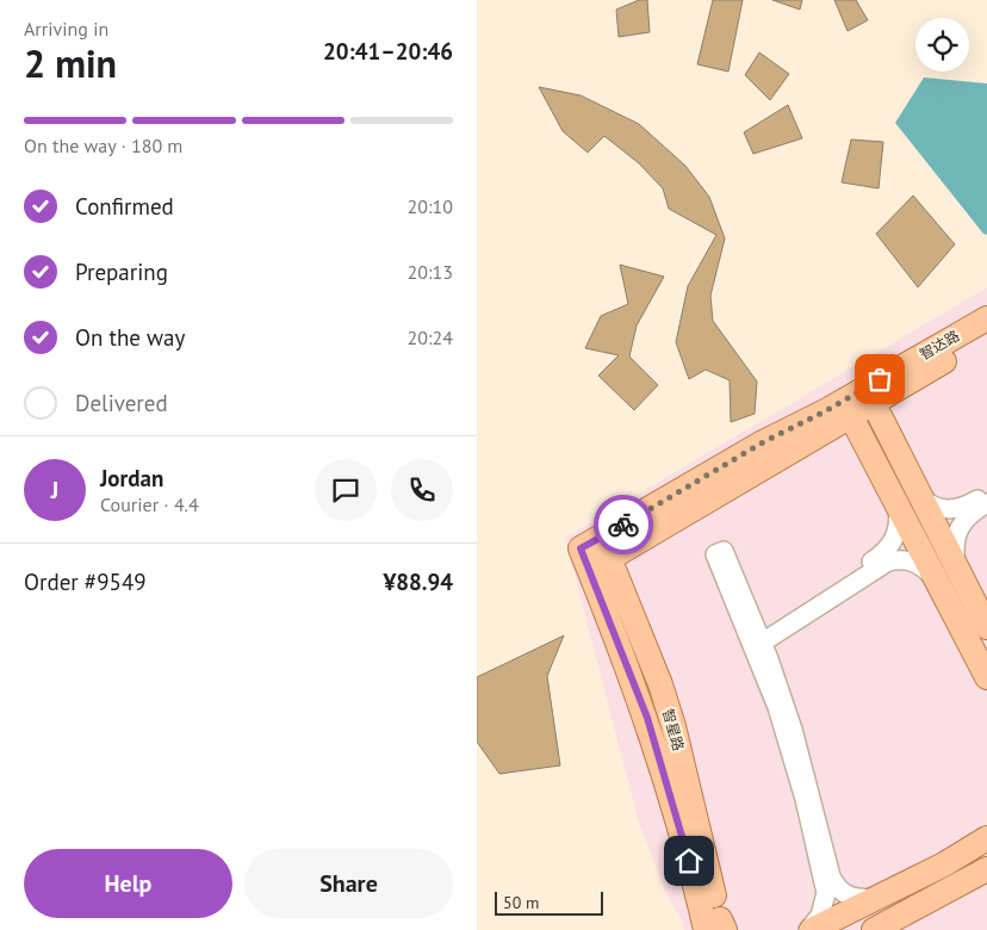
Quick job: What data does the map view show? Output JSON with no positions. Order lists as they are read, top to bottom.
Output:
{
  "streets": {
    "main road": ["智达路", "智星路"]
  },
  "crossings": [
    ["智达路", "智星路"]
  ],
  "scale_bar": "50 m",
  "page": {
    "heading": ["2 min", "Arriving in", "20:41–20:46"],
    "panel": [
      "Jordan",
      "Courier · 4.4",
      "Order #9549",
      "¥88.94"
    ],
    "bar": "On the way · 180 m",
    "list": [
      ["Confirmed", "20:10"],
      ["Preparing", "20:13"],
      ["On the way", "20:24"],
      "Delivered"
    ],
    "round": "J",
    "buttons": ["Help", "Share"],
    "scale": "50 m"
  }
}
